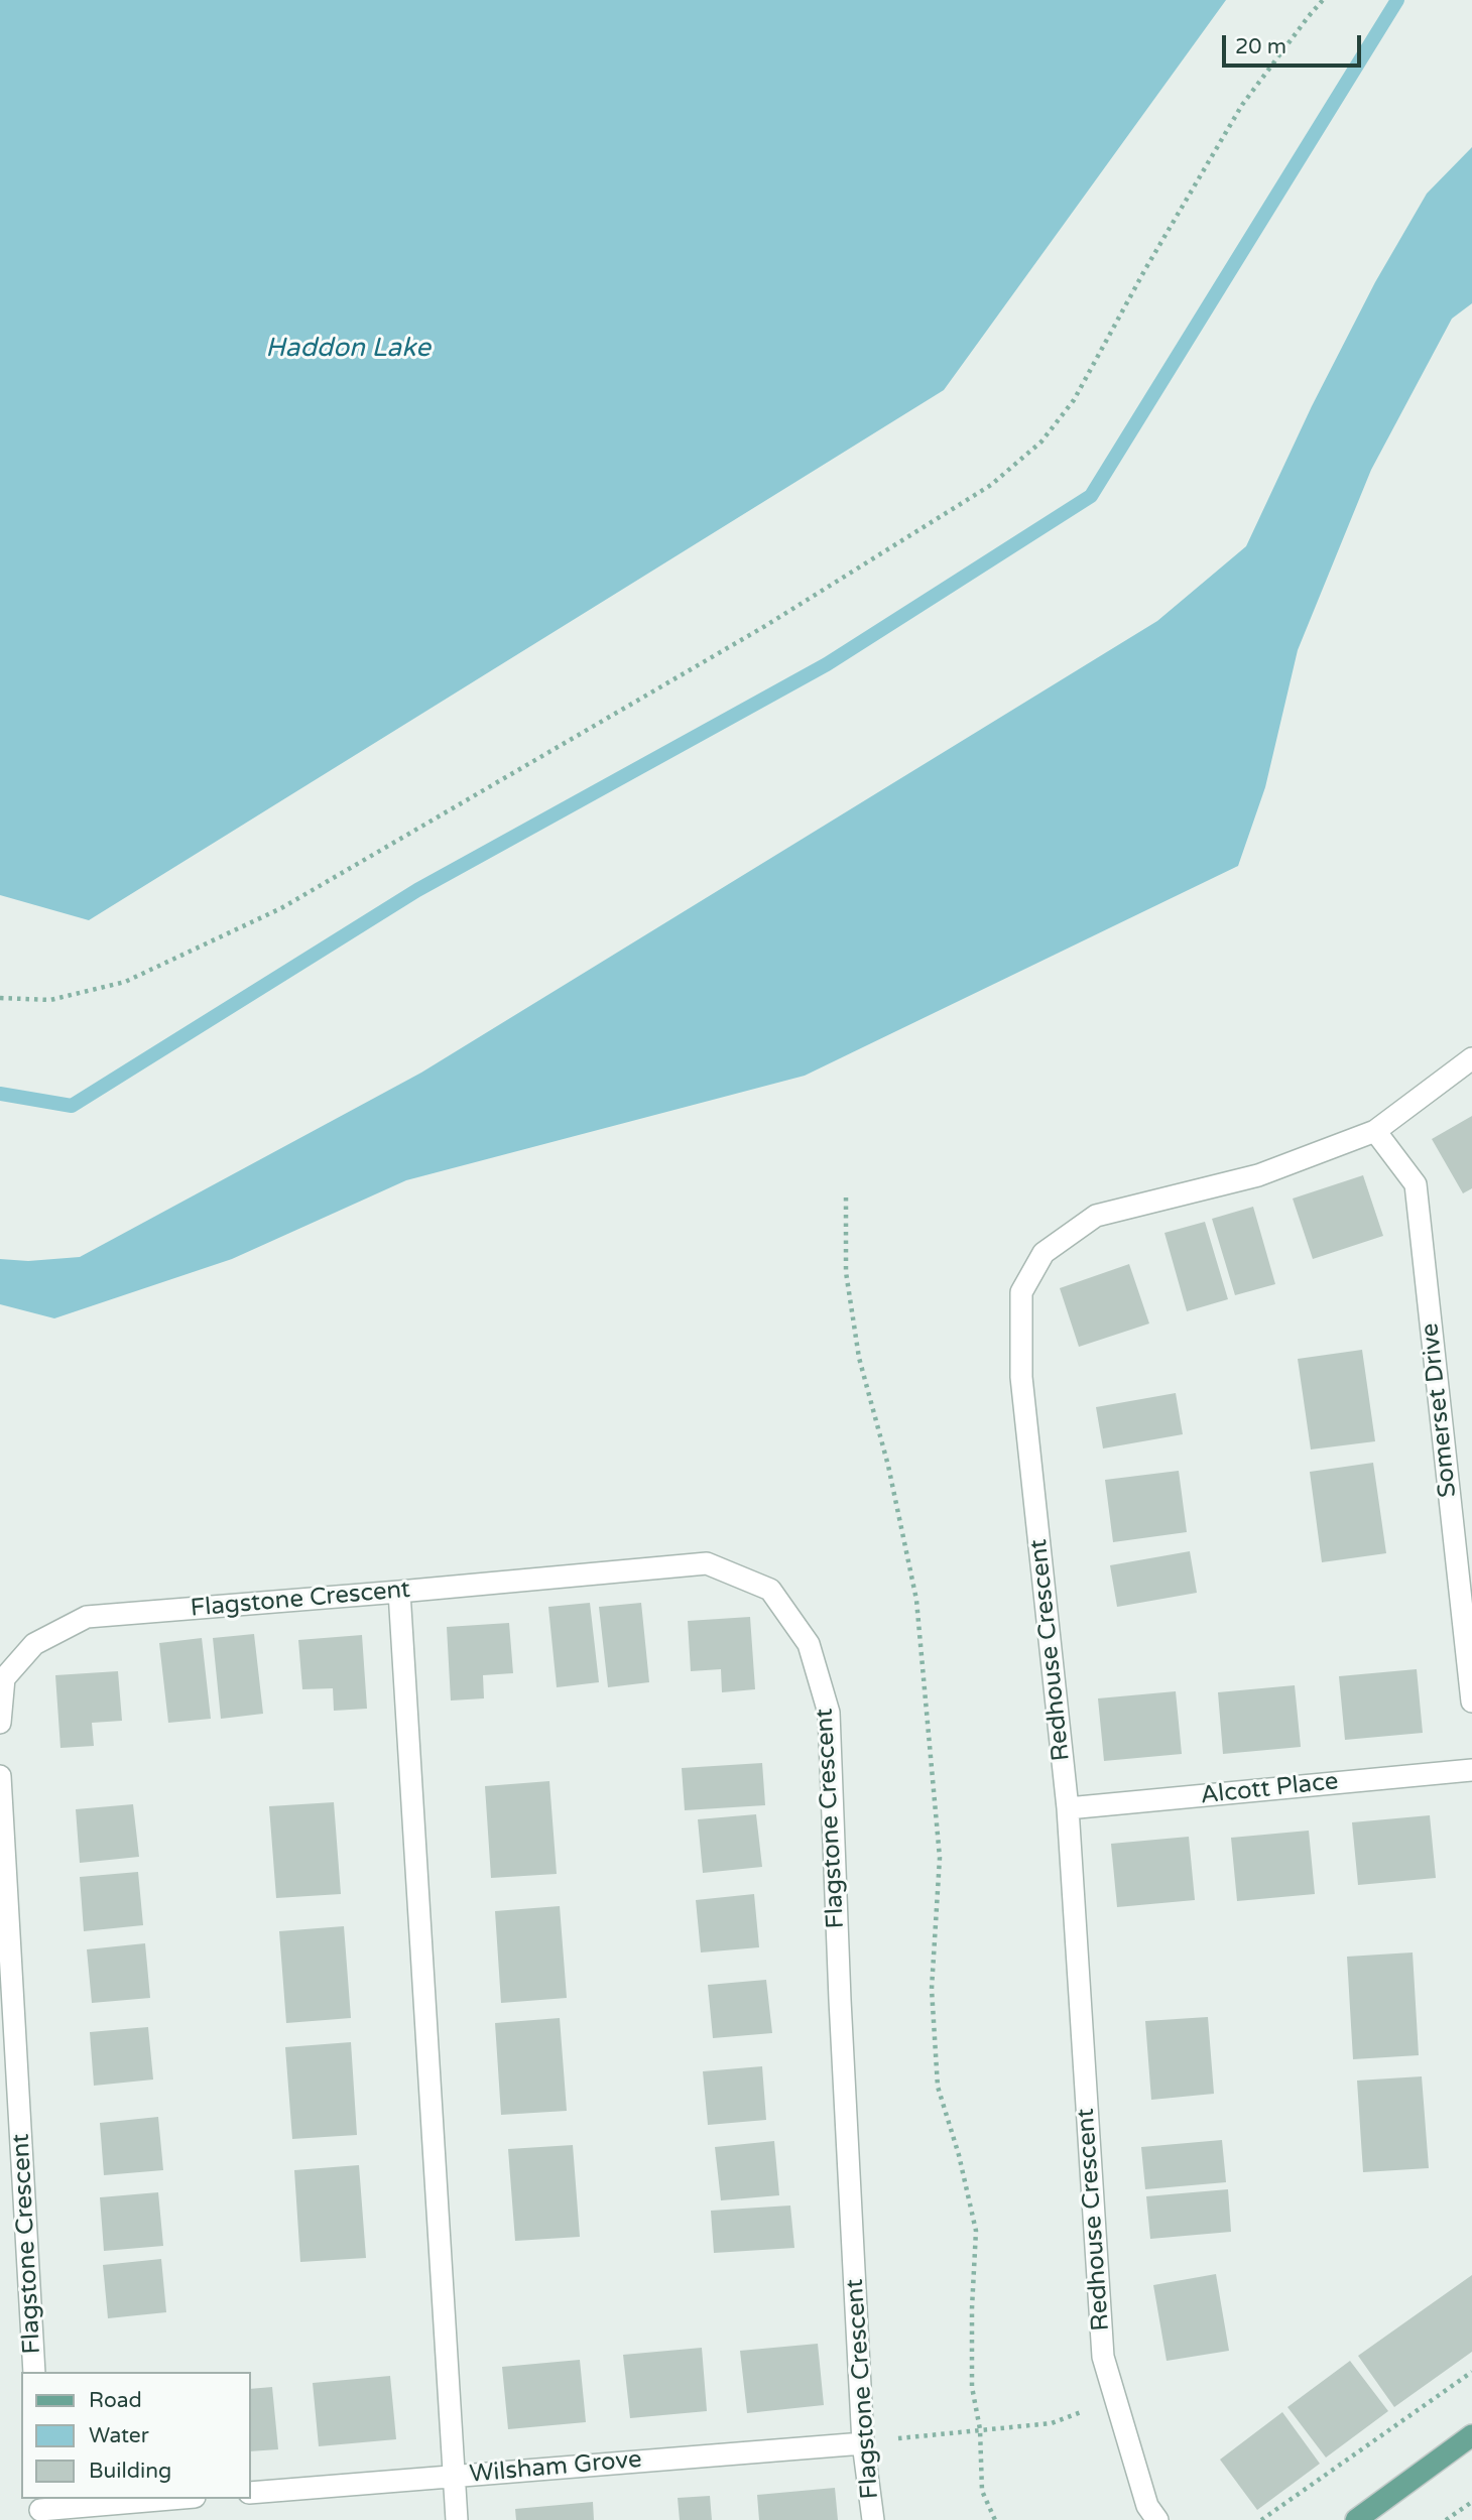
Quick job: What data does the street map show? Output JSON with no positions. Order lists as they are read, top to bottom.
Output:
{
  "streets": {
    "street": [
      "Somerset Drive",
      "Flagstone Crescent",
      "Redhouse Crescent",
      "Alcott Place",
      "Wilsham Grove"
    ]
  },
  "crossings": [
    ["Somerset Drive", "Redhouse Crescent"],
    ["Flagstone Crescent", "Wilsham Grove"],
    ["Redhouse Crescent", "Alcott Place"]
  ],
  "water": ["Haddon Lake"],
  "legend": ["Road", "Water", "Building"],
  "scale_bar": "20 m"
}
